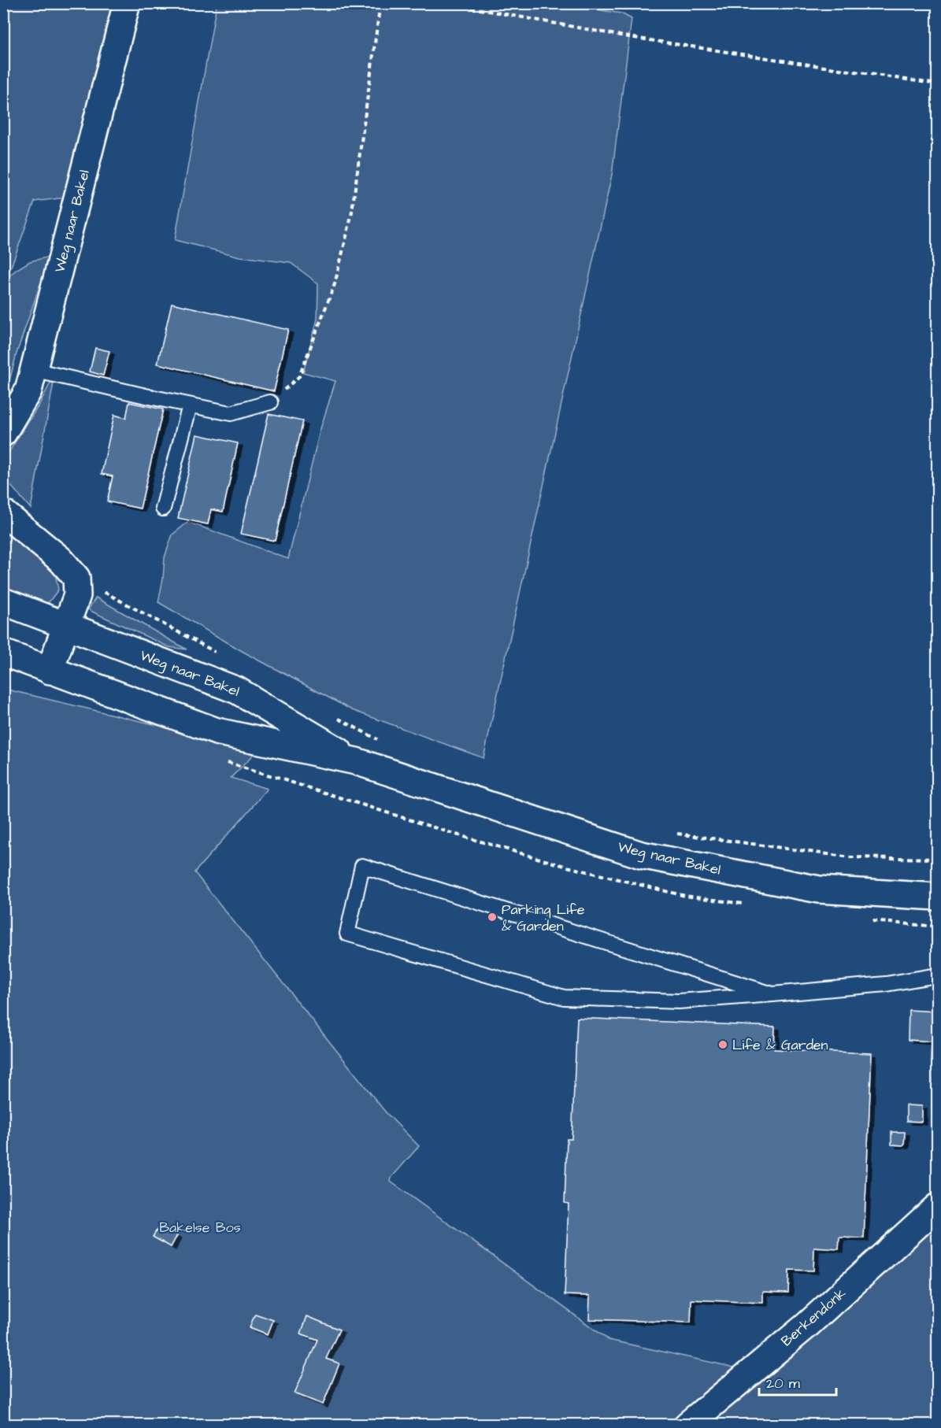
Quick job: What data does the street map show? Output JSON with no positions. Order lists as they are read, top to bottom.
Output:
{
  "streets": {
    "main road": ["Weg naar Bakel", "Berkendonk"]
  },
  "parks": ["Bakelse Bos"],
  "places": ["Parking Life & Garden", "Life & Garden"],
  "scale_bar": "20 m"
}
